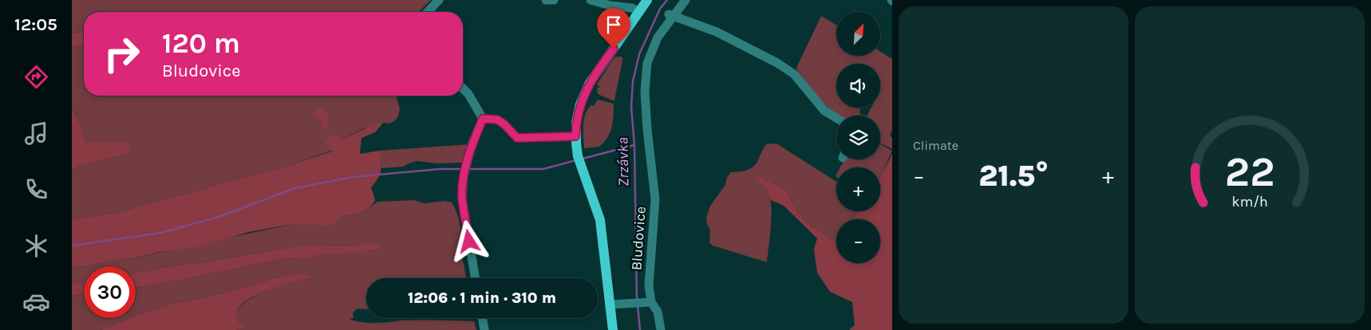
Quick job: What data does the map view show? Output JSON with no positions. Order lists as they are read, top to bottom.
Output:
{
  "streets": {
    "street": ["Bludovice"]
  },
  "water": ["Zrzávka"],
  "north": "top right",
  "page": {
    "tabs": "12:05",
    "tile": "Climate",
    "map_buttons": ["+", "−"],
    "turn": ["120 m", "Bludovice"],
    "heat": ["−", "21.5°", "+"],
    "limit": "30",
    "trip": "12:06 · 1 min · 310 m",
    "gauge": ["22", "km/h"]
  }
}
